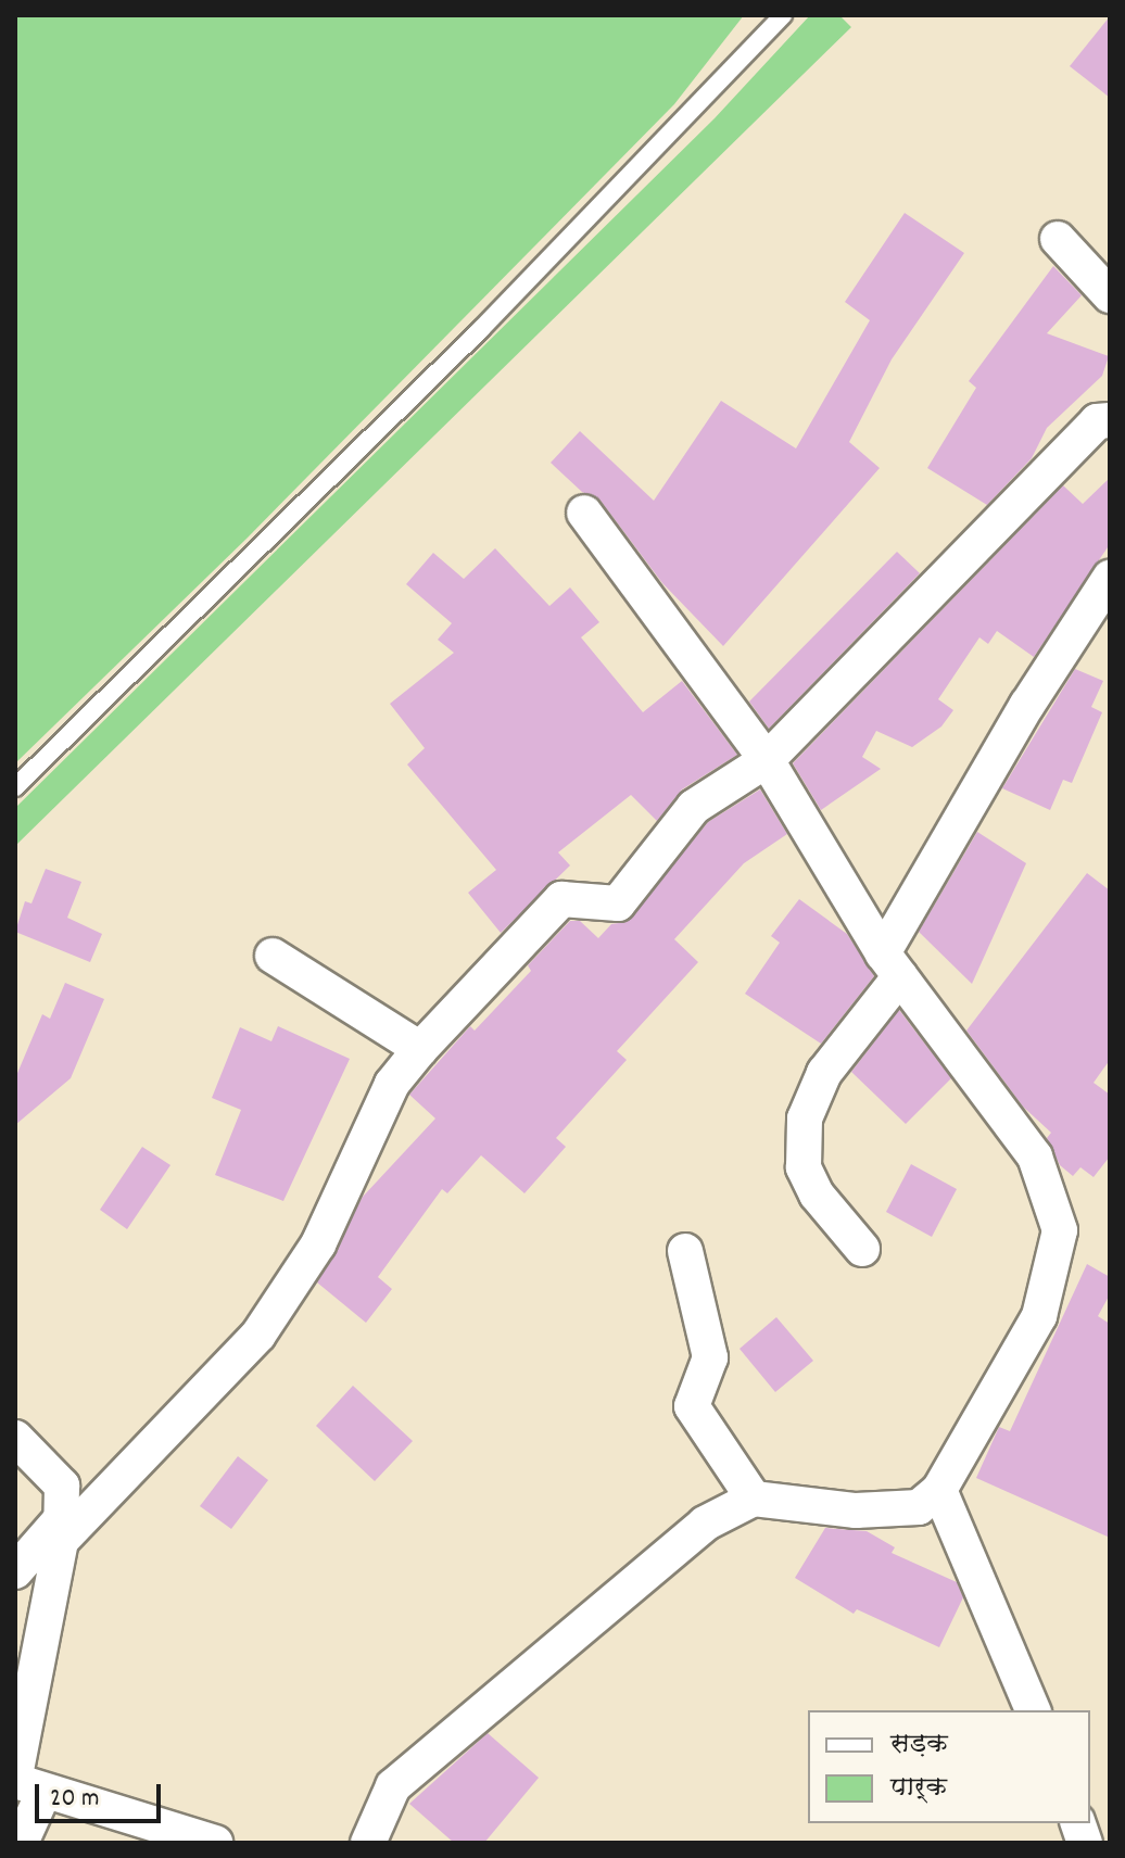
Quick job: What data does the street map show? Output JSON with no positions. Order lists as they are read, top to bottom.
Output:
{
  "legend": ["सड़क", "पार्क"],
  "scale_bar": "20 m"
}
